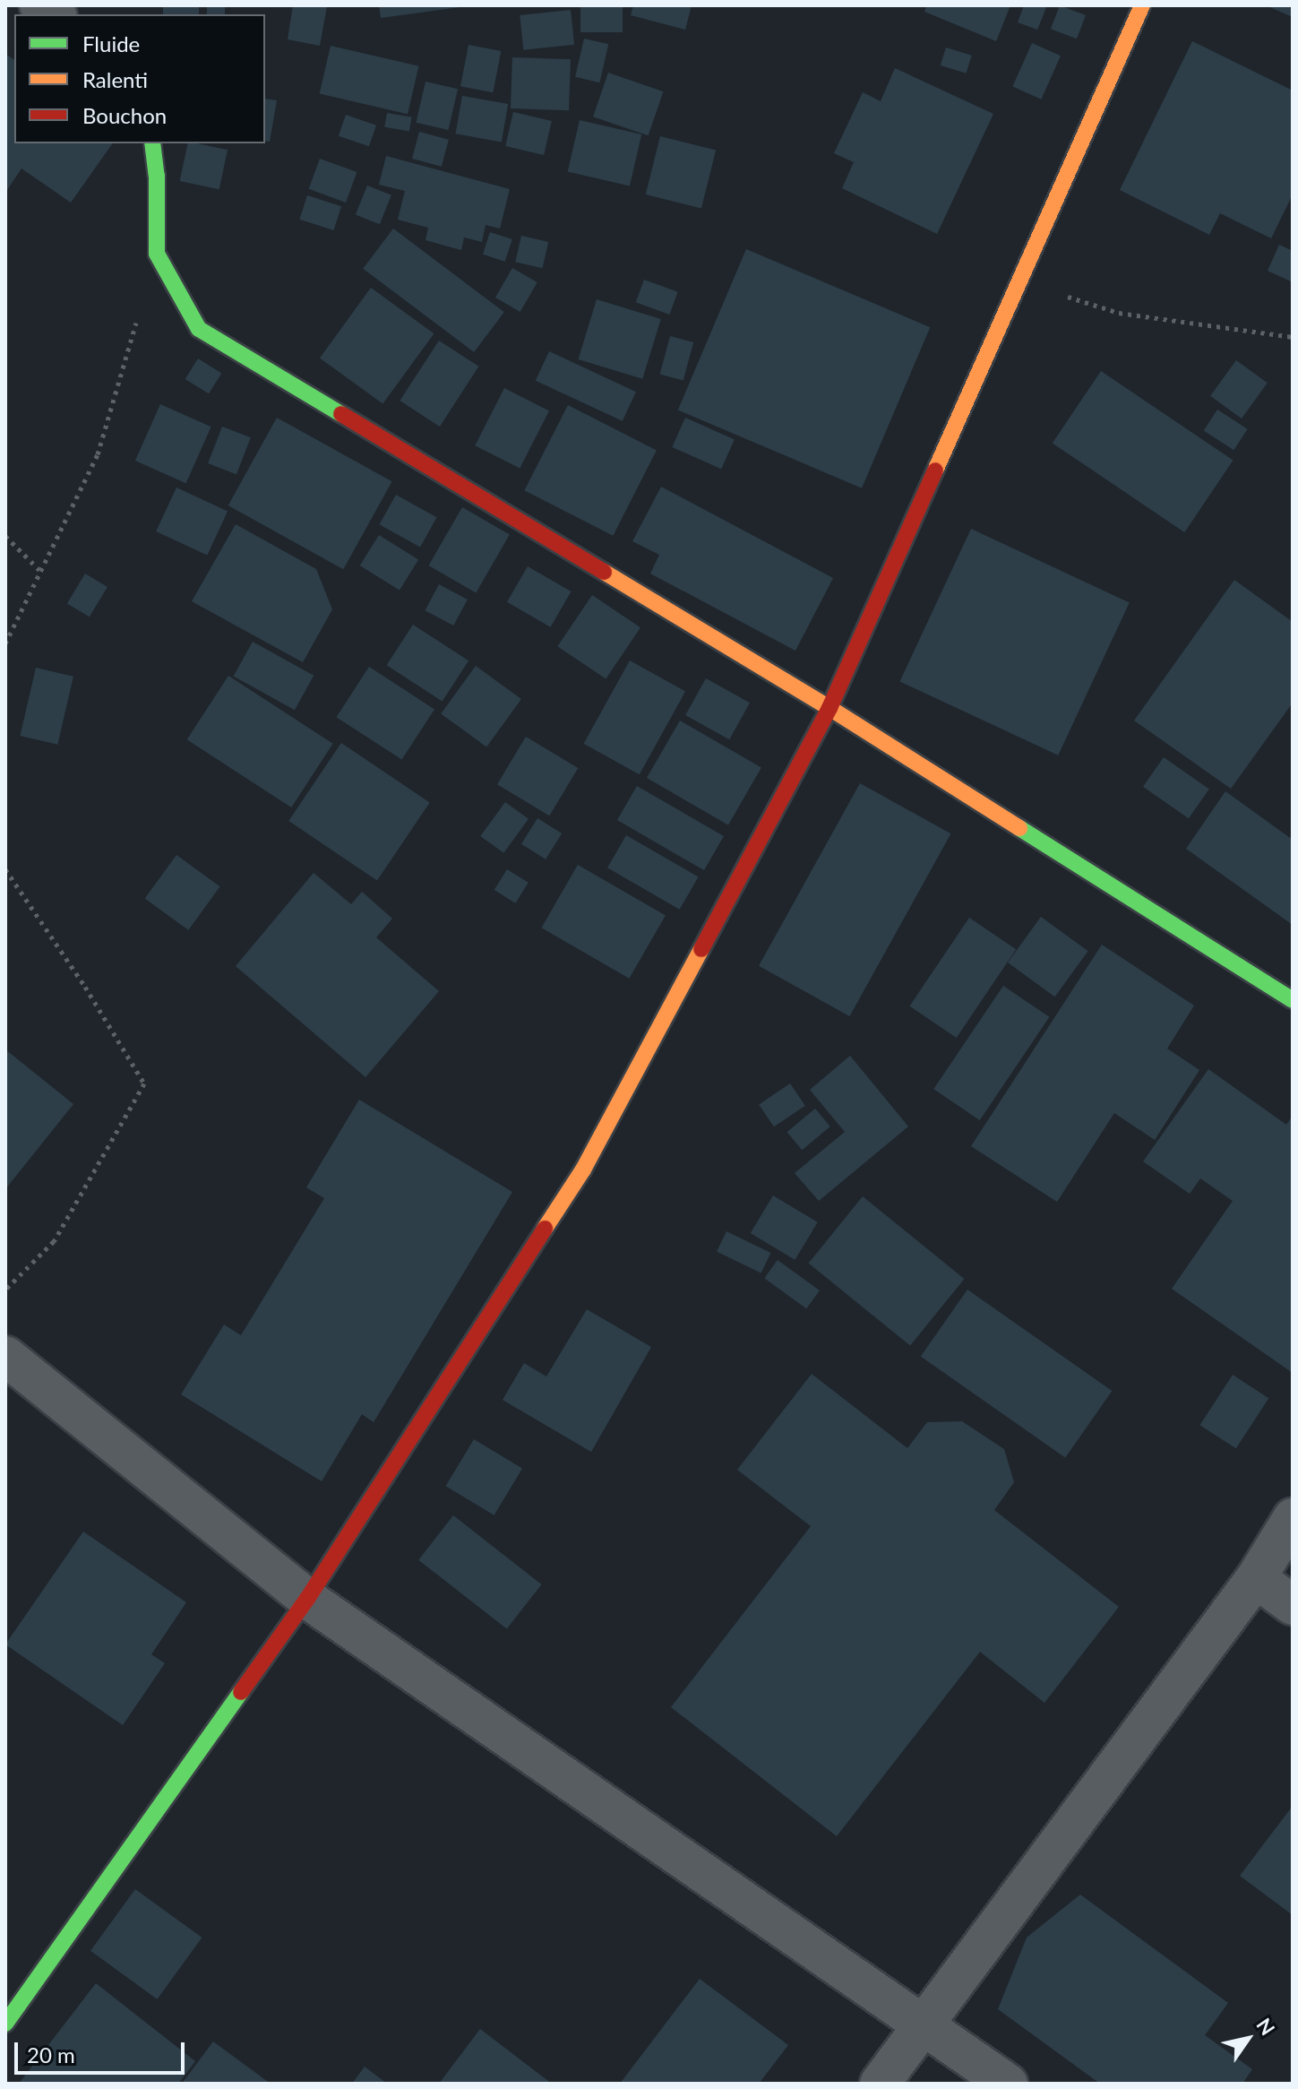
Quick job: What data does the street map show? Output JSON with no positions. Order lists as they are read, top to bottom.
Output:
{
  "legend": ["Fluide", "Ralenti", "Bouchon"],
  "scale_bar": "20 m",
  "north": "top right"
}
